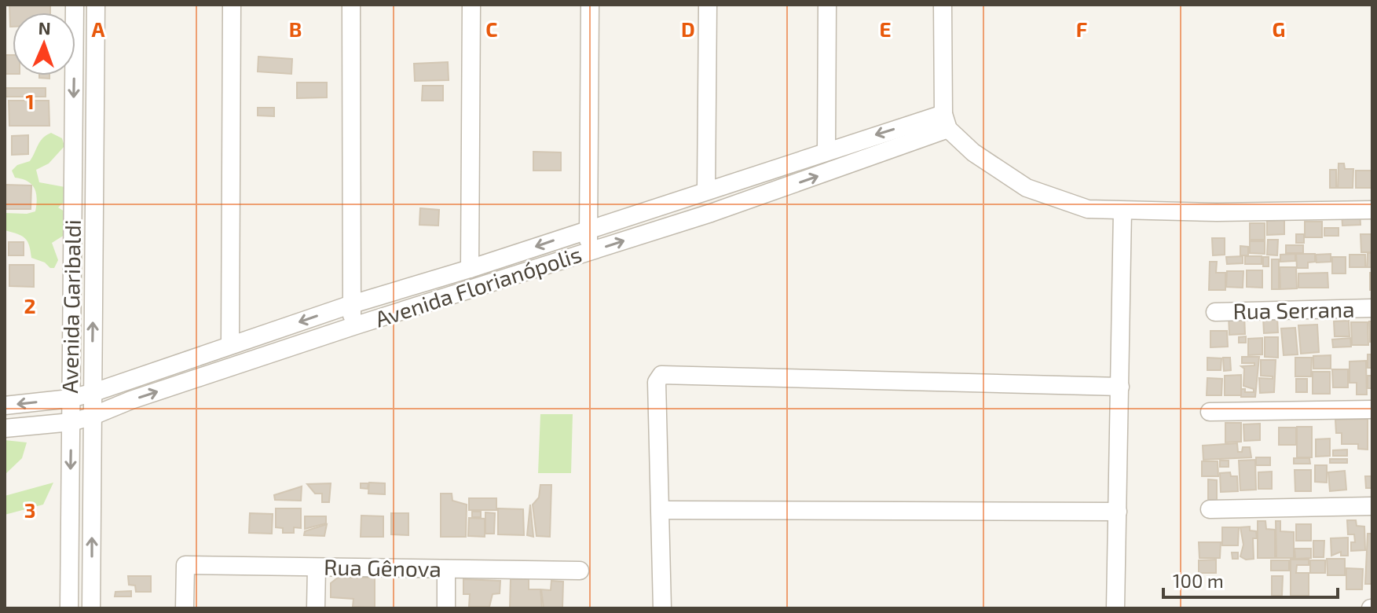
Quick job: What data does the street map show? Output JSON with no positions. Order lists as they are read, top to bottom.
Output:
{
  "streets": {
    "street": [
      "Avenida Florianópolis",
      "Avenida Garibaldi",
      "Rua Serrana",
      "Rua Gênova"
    ]
  },
  "crossings": [
    ["Avenida Florianópolis", "Avenida Garibaldi"]
  ],
  "scale_bar": "100 m",
  "north": "top",
  "grid": {
    "columns": [
      "A",
      "B",
      "C",
      "D",
      "E",
      "F",
      "G"
    ],
    "rows": ["1", "2", "3"]
  }
}
